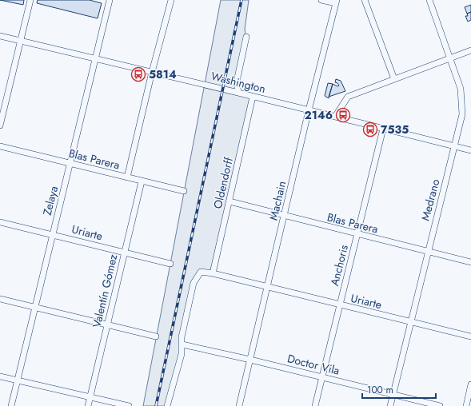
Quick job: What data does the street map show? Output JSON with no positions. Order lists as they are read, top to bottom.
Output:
{
  "streets": {
    "street": [
      "Washington",
      "Blas Parera",
      "Oldendorff",
      "Medrano",
      "Zelaya",
      "Machain",
      "Uriarte",
      "Anchoris",
      "Valentín Gómez",
      "Doctor Vila"
    ]
  },
  "crossings": [
    ["Washington", "Oldendorff"],
    ["Washington", "Medrano"],
    ["Washington", "Zelaya"],
    ["Washington", "Machain"],
    ["Washington", "Anchoris"],
    ["Blas Parera", "Oldendorff"],
    ["Blas Parera", "Medrano"],
    ["Blas Parera", "Zelaya"],
    ["Blas Parera", "Machain"],
    ["Blas Parera", "Anchoris"],
    ["Blas Parera", "Valentín Gómez"],
    ["Oldendorff", "Uriarte"],
    ["Medrano", "Uriarte"],
    ["Medrano", "Doctor Vila"],
    ["Zelaya", "Uriarte"],
    ["Machain", "Uriarte"],
    ["Machain", "Doctor Vila"],
    ["Uriarte", "Anchoris"],
    ["Uriarte", "Valentín Gómez"],
    ["Uriarte", "Doctor Vila"],
    ["Anchoris", "Doctor Vila"]
  ],
  "places": {
    "bus stop": ["5814", "2146", "7535"]
  },
  "scale_bar": "100 m"
}
